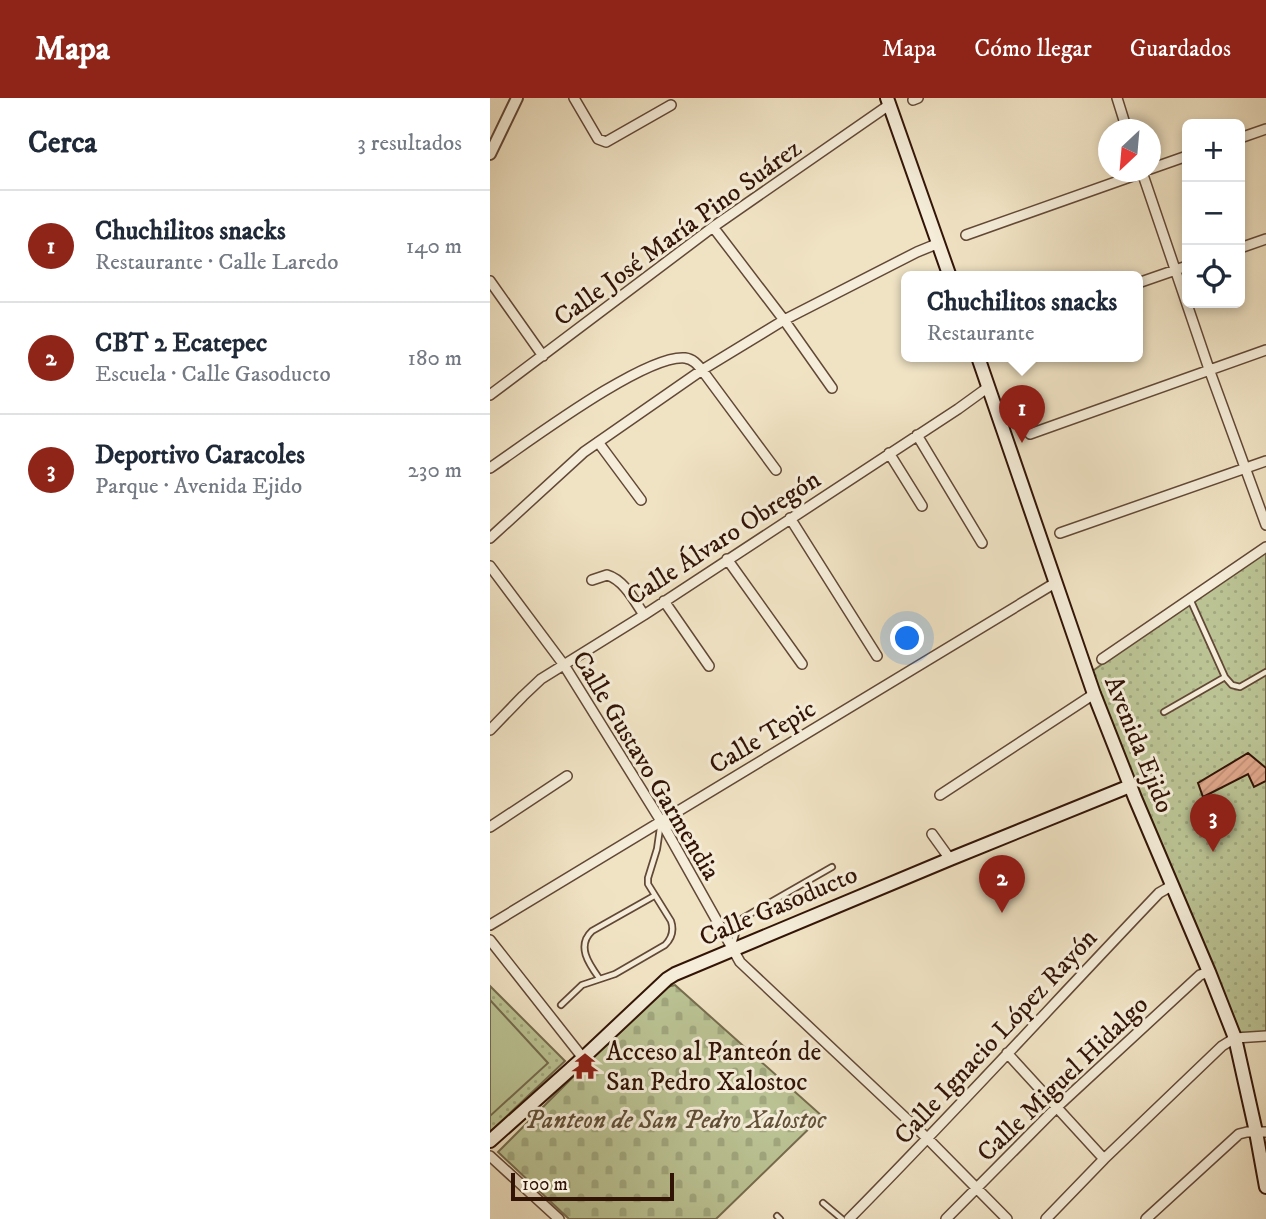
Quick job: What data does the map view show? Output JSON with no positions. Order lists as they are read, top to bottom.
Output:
{
  "streets": {
    "main road": ["Avenida Ejido", "Calle Gasoducto"],
    "street": [
      "Calle José María Pino Suárez",
      "Calle Álvaro Obregón",
      "Calle Tepic",
      "Calle Gustavo Garmendia",
      "Calle Ignacio López Rayón",
      "Calle Miguel Hidalgo"
    ]
  },
  "crossings": [
    ["Calle Álvaro Obregón", "Avenida Ejido"],
    ["Calle Álvaro Obregón", "Calle Gustavo Garmendia"],
    ["Calle Tepic", "Avenida Ejido"],
    ["Calle Tepic", "Calle Gustavo Garmendia"],
    ["Avenida Ejido", "Calle Gasoducto"],
    ["Avenida Ejido", "Calle Ignacio López Rayón"],
    ["Avenida Ejido", "Calle Miguel Hidalgo"],
    ["Calle Gustavo Garmendia", "Calle Gasoducto"],
    ["Calle Gustavo Garmendia", "Calle Ignacio López Rayón"],
    ["Calle Gustavo Garmendia", "Calle Miguel Hidalgo"]
  ],
  "parks": ["Panteon de San Pedro Xalostoc"],
  "places": {
    "temple": ["Acceso al Panteón de San Pedro Xalostoc"]
  },
  "scale_bar": "100 m",
  "north": "bottom left",
  "page": {
    "header": "Mapa",
    "nav": ["Mapa", "Cómo llegar", "Guardados"],
    "heading": ["Cerca", "3 resultados"],
    "map_buttons": ["+", "−"],
    "list": [
      {
        "mark": "1",
        "name": "Chuchilitos snacks",
        "note": "Restaurante · Calle Laredo",
        "value": "140 m"
      },
      {
        "mark": "2",
        "name": "CBT 2 Ecatepec",
        "note": "Escuela · Calle Gasoducto",
        "value": "180 m"
      },
      {
        "mark": "3",
        "name": "Deportivo Caracoles",
        "note": "Parque · Avenida Ejido",
        "value": "230 m"
      }
    ],
    "popup": ["Chuchilitos snacks", "Restaurante"],
    "pins": ["1", "3", "2"],
    "scale": "100 m"
  }
}
